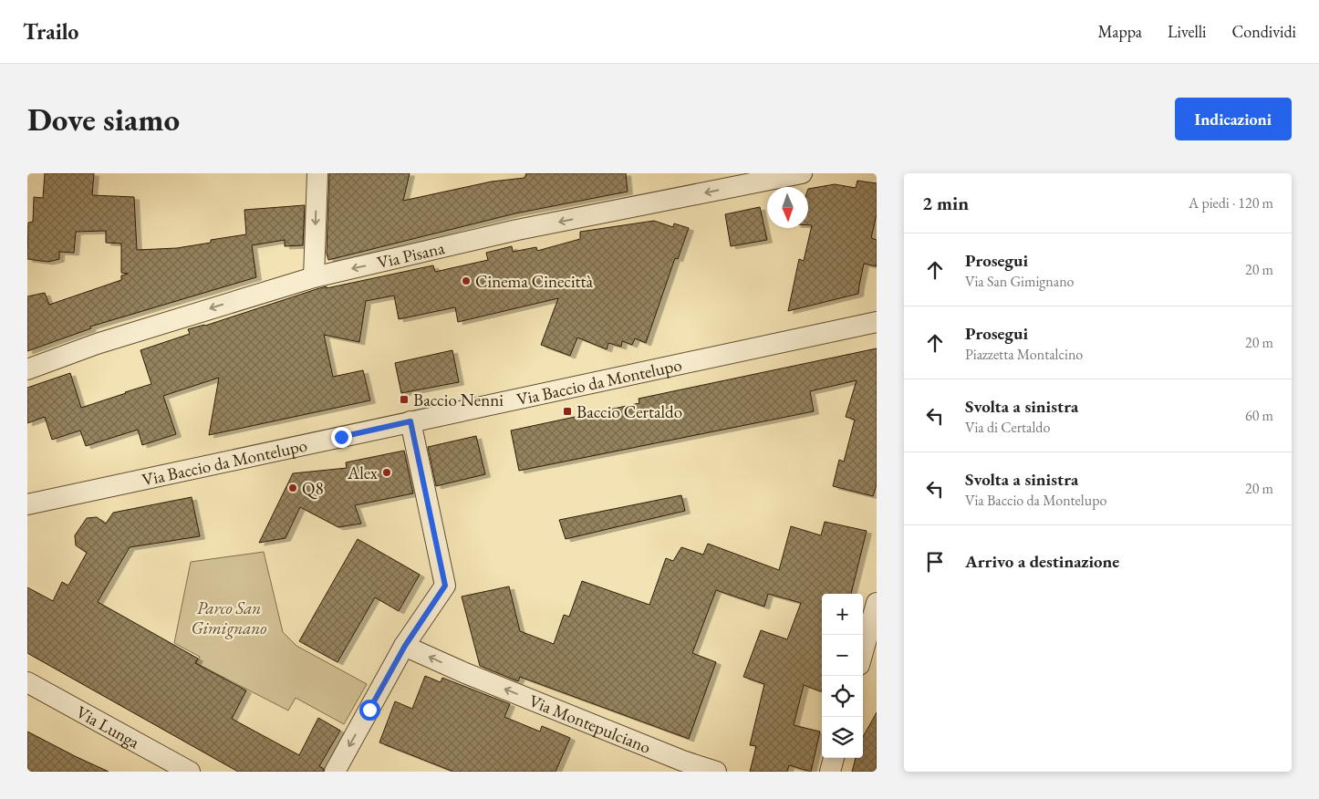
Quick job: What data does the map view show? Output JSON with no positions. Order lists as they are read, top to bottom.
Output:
{
  "streets": {
    "street": [
      "Via Pisana",
      "Via Baccio da Montelupo",
      "Via Montepulciano",
      "Via Lunga"
    ]
  },
  "one_way": ["Via Pisana", "Via Montepulciano"],
  "parks": ["Parco San Gimignano"],
  "places": {
    "other": ["Cinema Cinecittà", "Alex", "Q8"],
    "transit": ["Baccio Nenni", "Baccio Certaldo"]
  },
  "north": "bottom",
  "page": {
    "header": "Trailo",
    "nav": ["Mappa", "Livelli", "Condividi"],
    "buttons": "Indicazioni",
    "title": "Dove siamo",
    "heading": ["2 min", "A piedi · 120 m"],
    "list": [
      ["Prosegui", "Via San Gimignano", "20 m"],
      ["Prosegui", "Piazzetta Montalcino", "20 m"],
      ["Svolta a sinistra", "Via di Certaldo", "60 m"],
      ["Svolta a sinistra", "Via Baccio da Montelupo", "20 m"],
      "Arrivo a destinazione"
    ],
    "map_buttons": ["+", "−"]
  }
}
